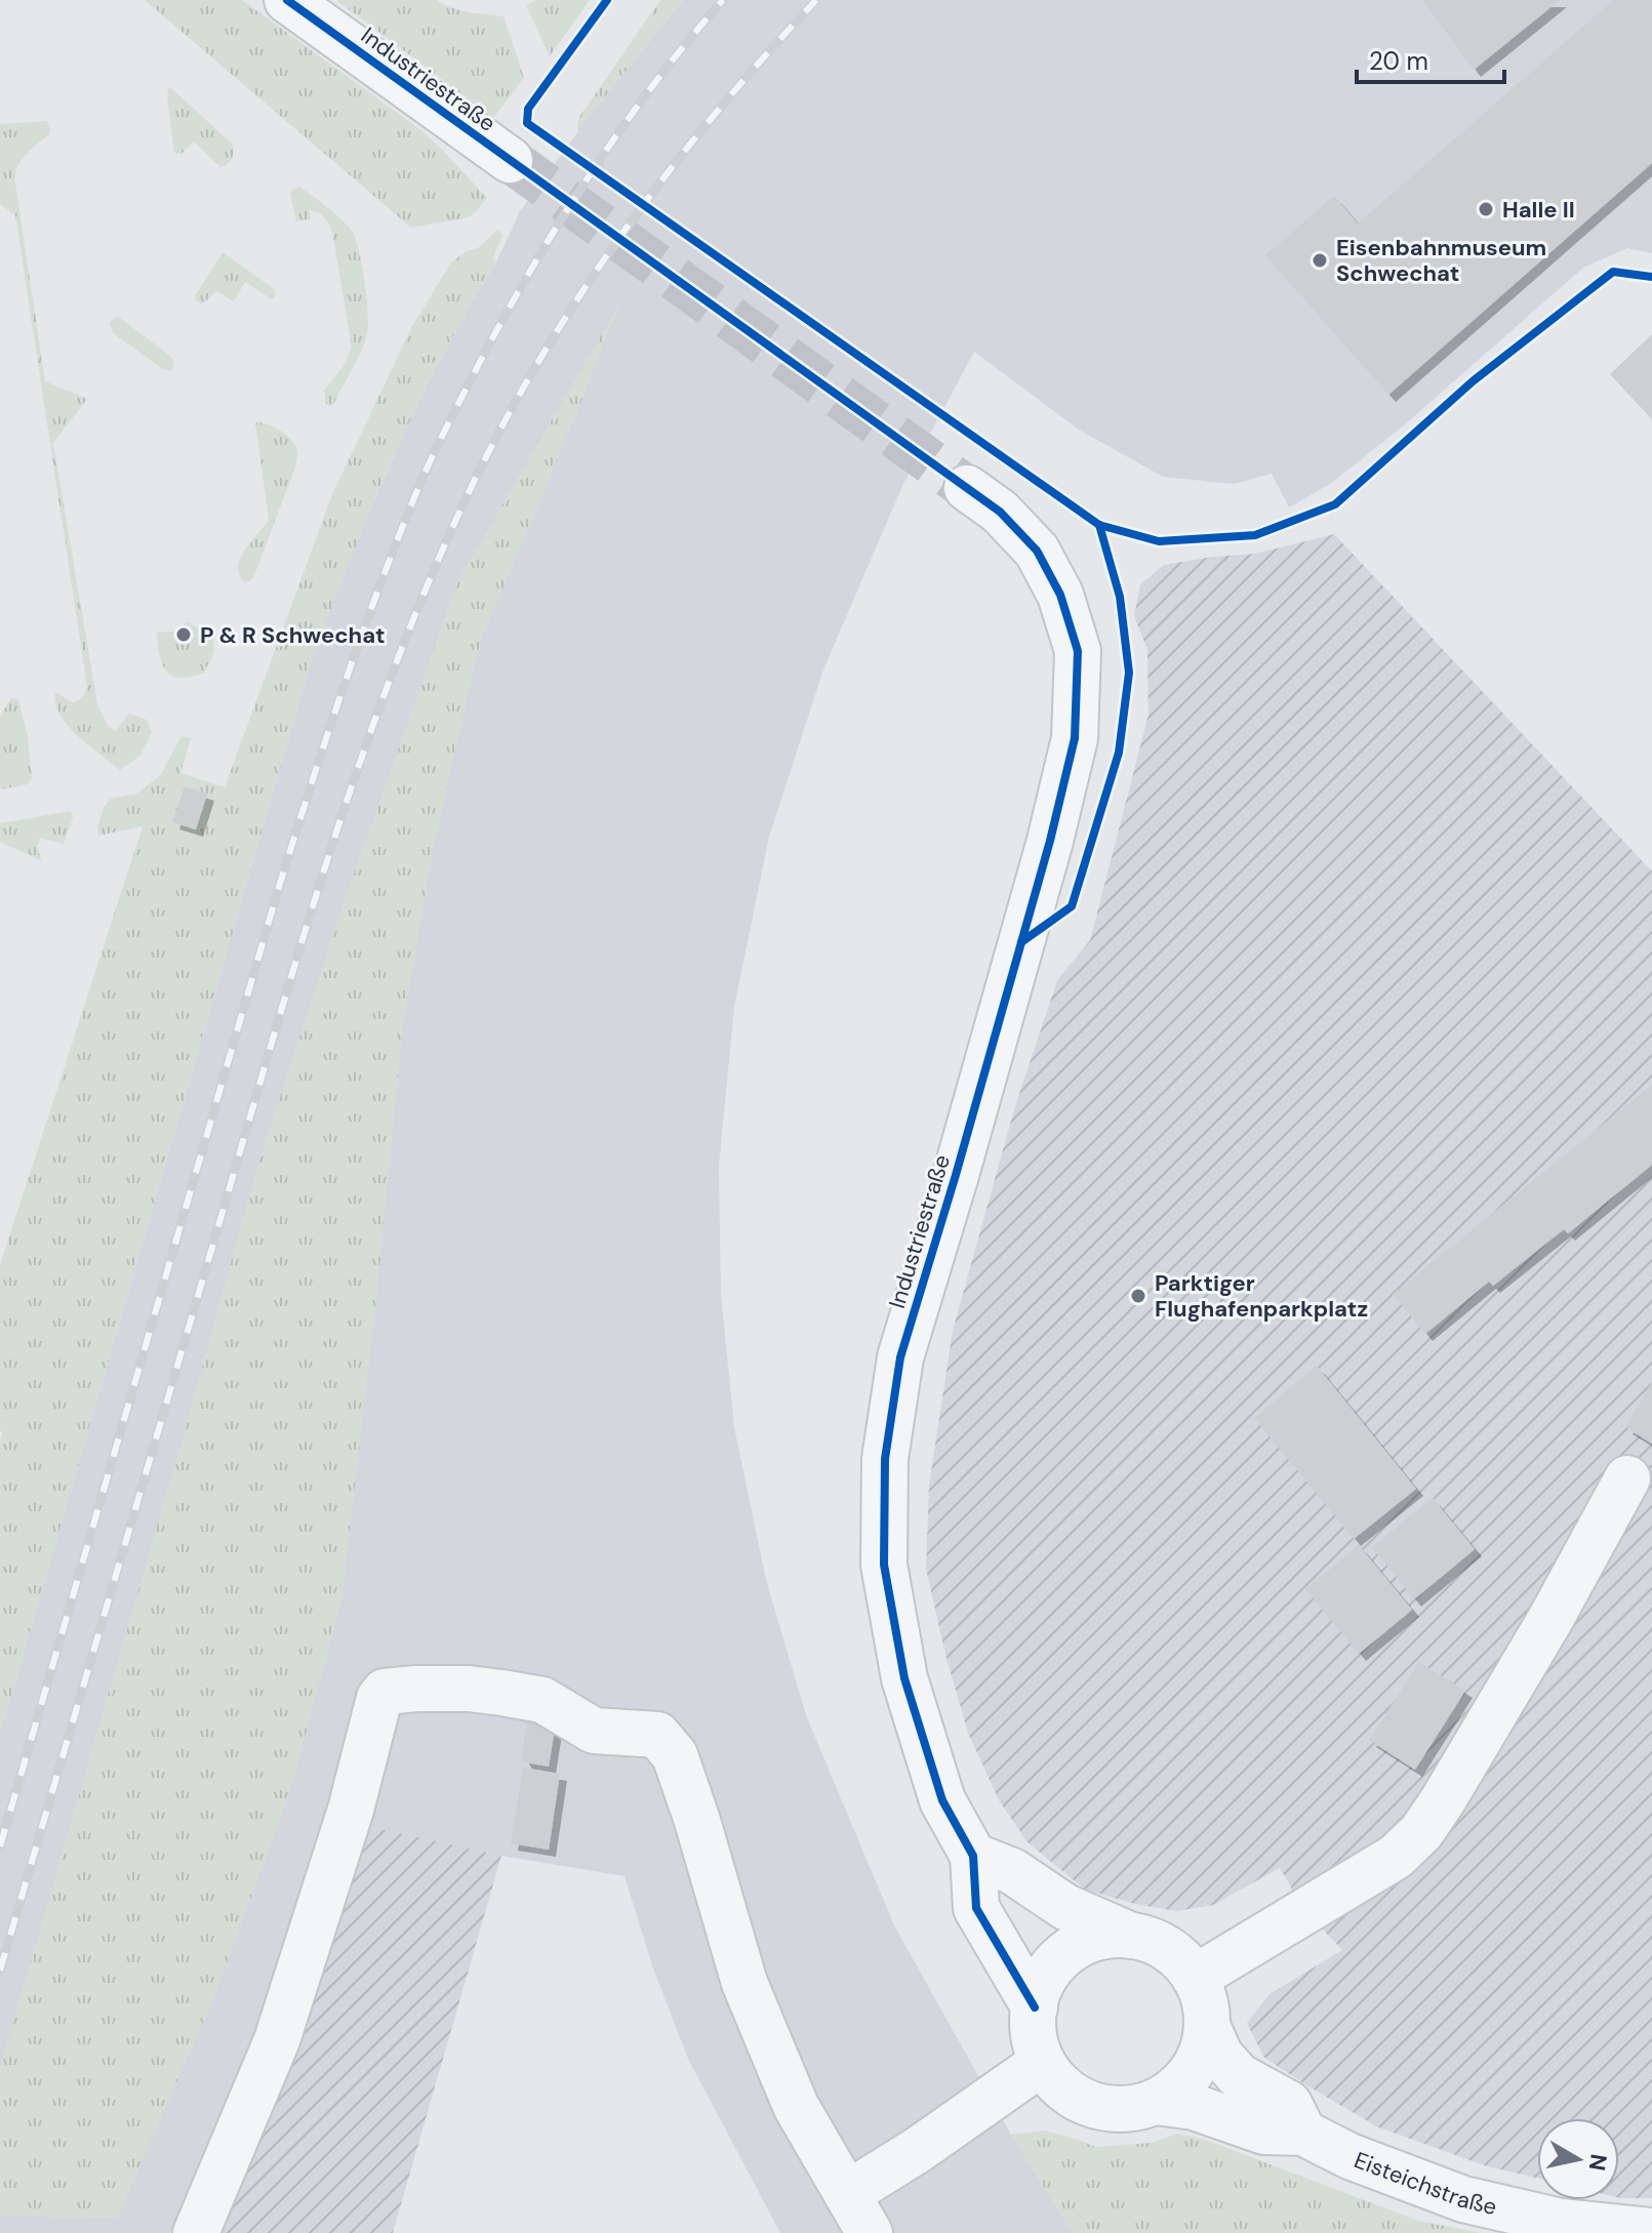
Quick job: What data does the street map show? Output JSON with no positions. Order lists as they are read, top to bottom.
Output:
{
  "streets": {
    "street": ["Industriestraße", "Eisteichstraße"]
  },
  "crossings": [
    ["Industriestraße", "Eisteichstraße"]
  ],
  "places": [
    "Halle II",
    "Eisenbahnmuseum Schwechat",
    "P & R Schwechat",
    "Parktiger Flughafenparkplatz"
  ],
  "scale_bar": "20 m",
  "north": "right"
}
